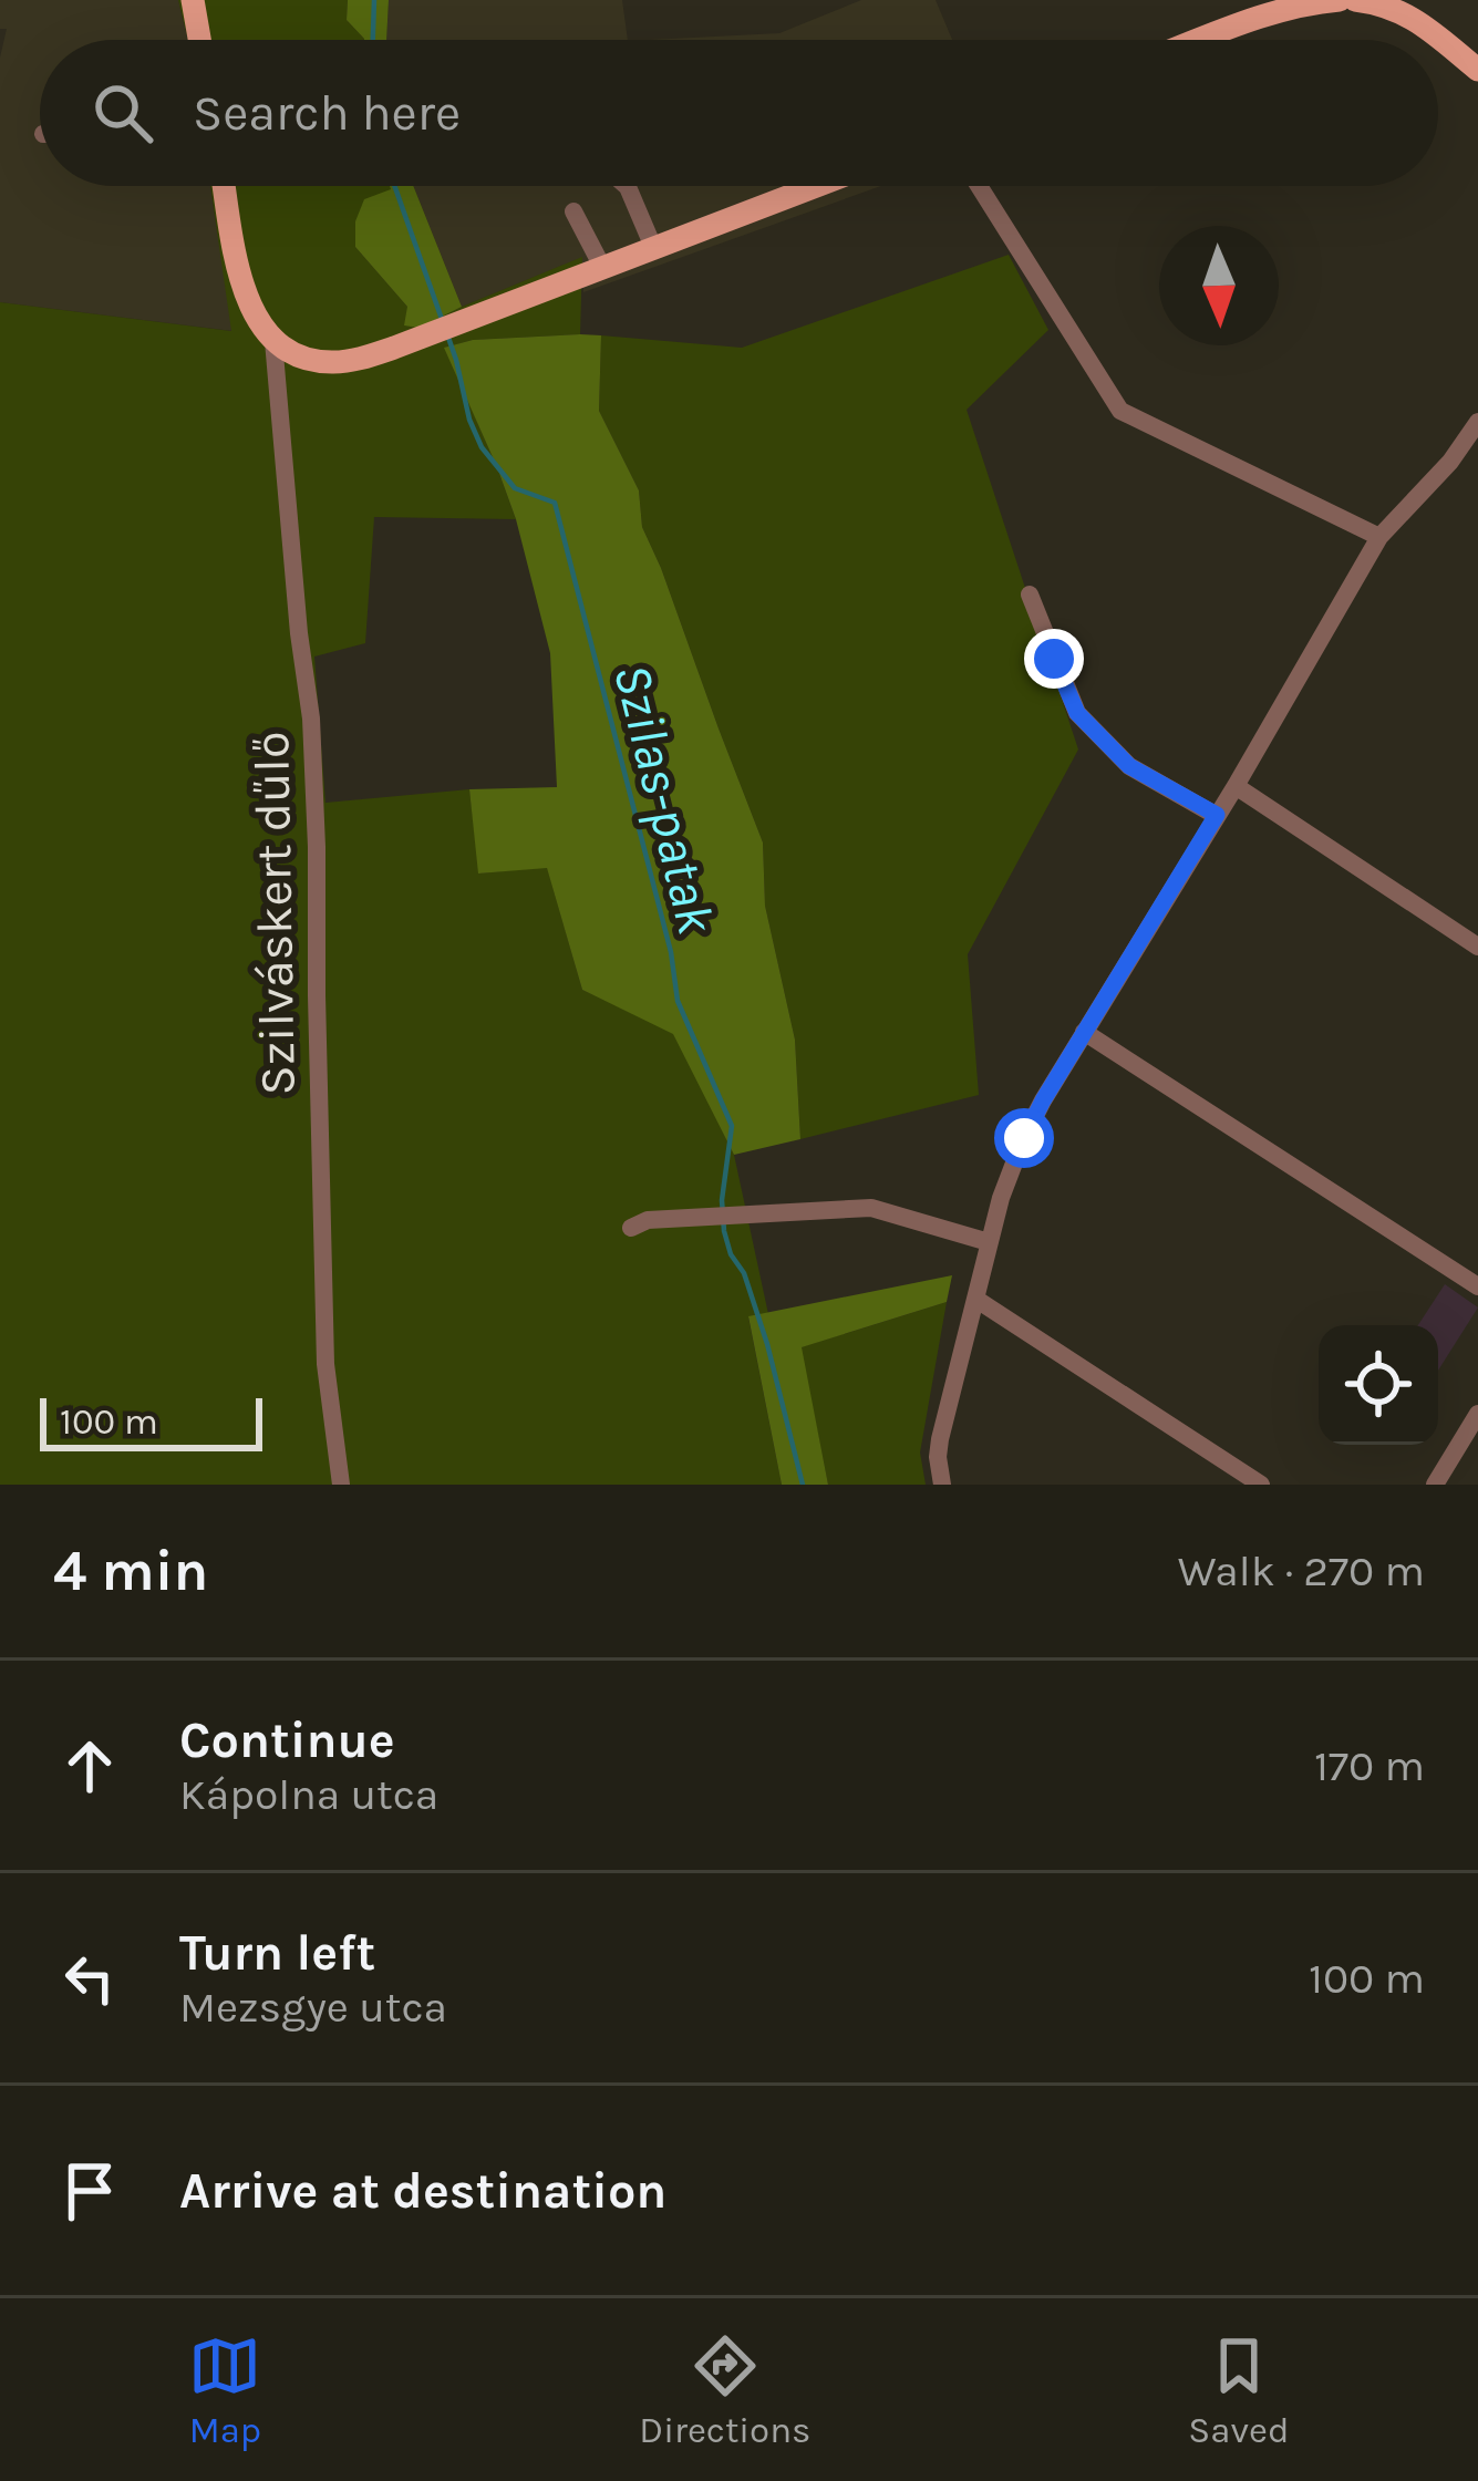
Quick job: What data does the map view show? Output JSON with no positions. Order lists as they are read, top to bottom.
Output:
{
  "streets": {
    "street": ["Szilváskert dűlő"]
  },
  "water": ["Szilas-patak"],
  "scale_bar": "100 m",
  "north": "bottom",
  "page": {
    "search": "Search here",
    "scale": "100 m",
    "heading": ["4 min", "Walk · 270 m"],
    "list": [
      ["Continue", "Kápolna utca", "170 m"],
      ["Turn left", "Mezsgye utca", "100 m"],
      "Arrive at destination"
    ],
    "nav": ["Map", "Directions", "Saved"]
  }
}
